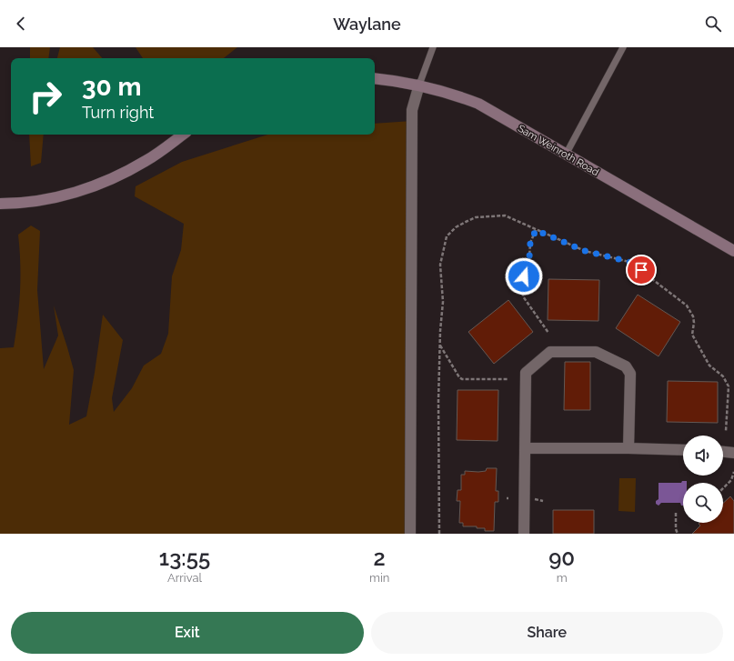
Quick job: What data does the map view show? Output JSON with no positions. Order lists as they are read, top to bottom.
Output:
{
  "streets": {
    "street": ["Sam Weinroth Road"]
  },
  "page": {
    "header": "Waylane",
    "turn": ["30 m", "Turn right"],
    "eta": [
      "13:55",
      "Arrival",
      "2",
      "min",
      "90",
      "m"
    ],
    "buttons": ["Exit", "Share"]
  }
}
